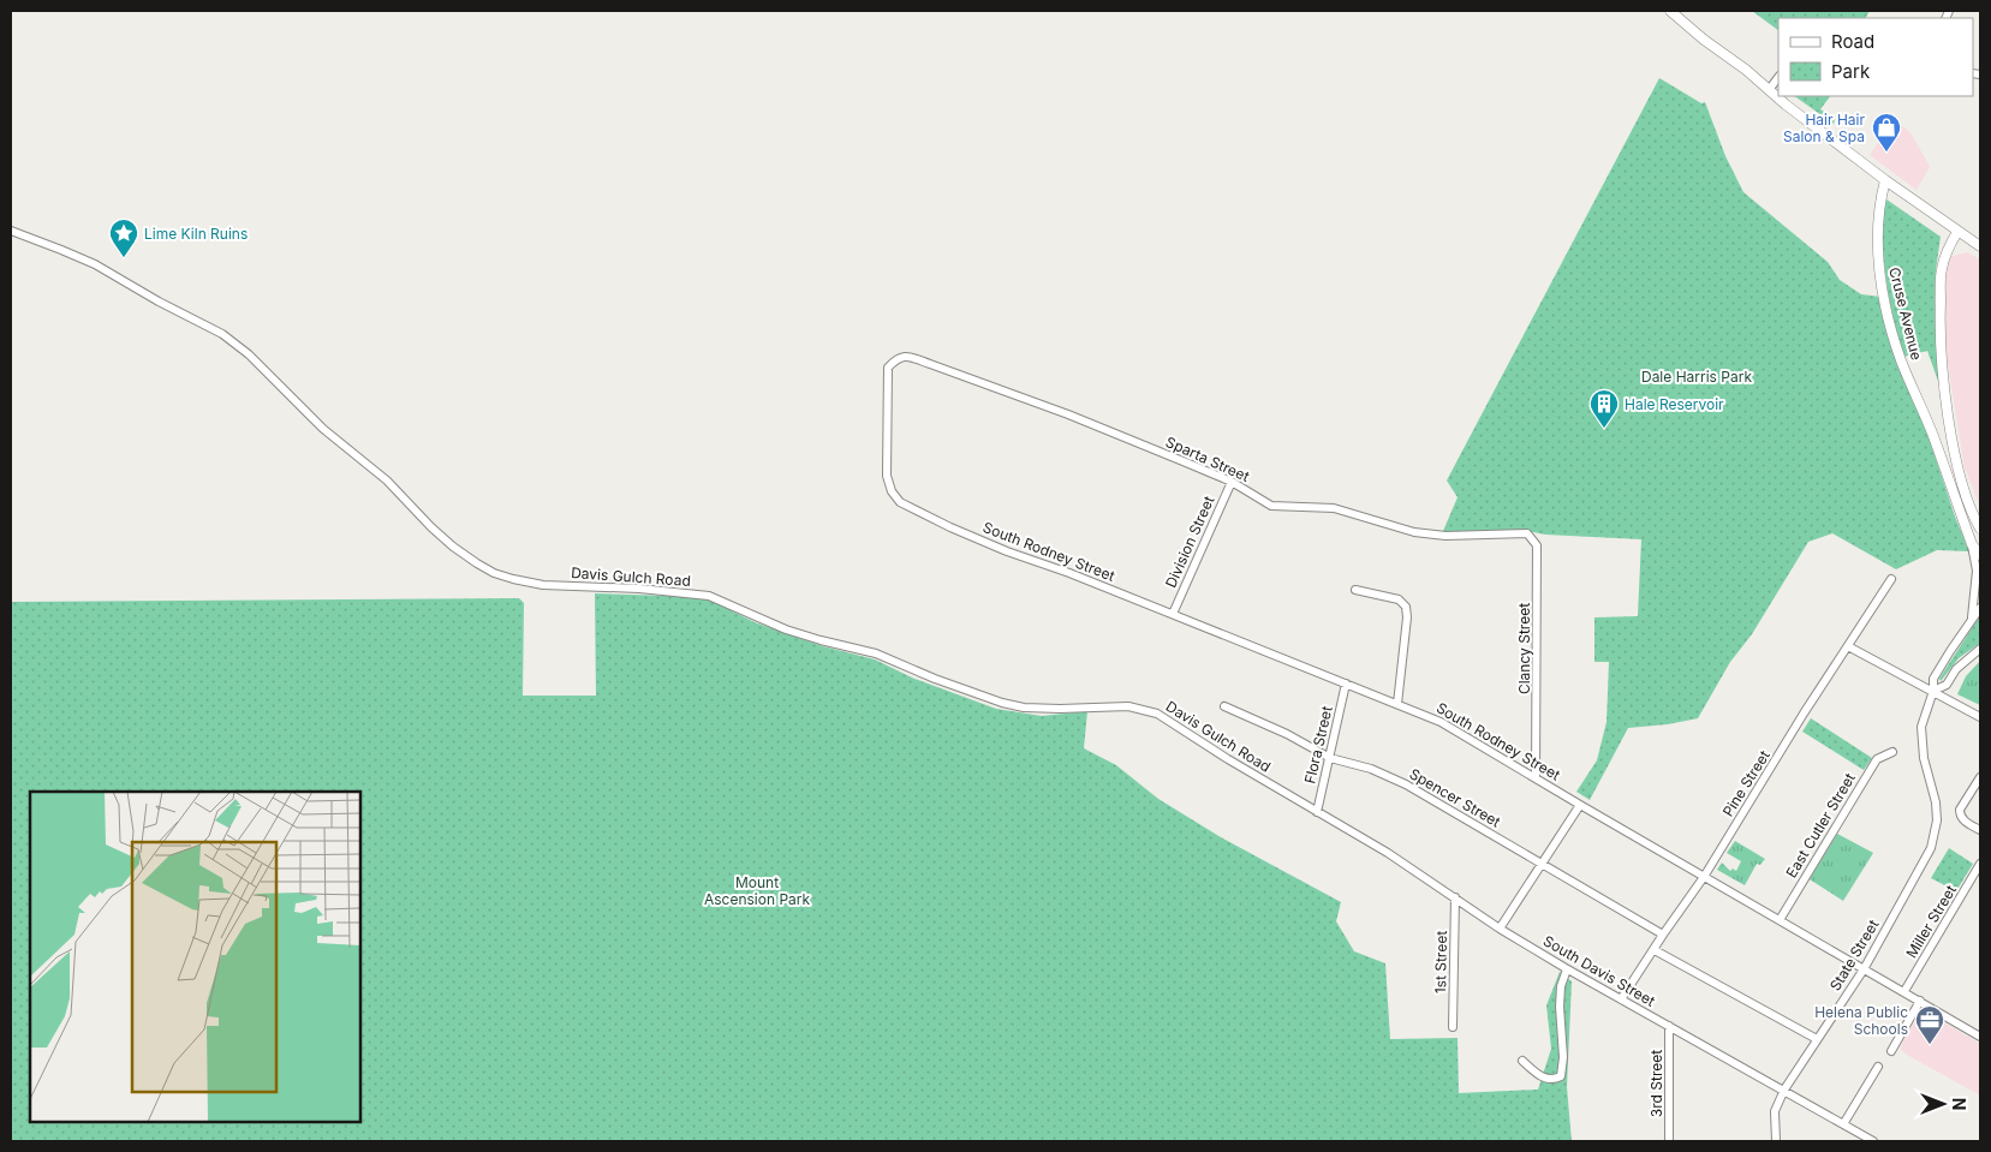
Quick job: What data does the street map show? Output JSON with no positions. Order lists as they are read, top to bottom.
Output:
{
  "streets": {
    "street": [
      "Cruse Avenue",
      "Sparta Street",
      "Division Street",
      "South Rodney Street",
      "Davis Gulch Road",
      "Clancy Street",
      "Flora Street",
      "Pine Street",
      "Spencer Street",
      "East Cutler Street",
      "Miller Street",
      "State Street",
      "1st Street",
      "South Davis Street",
      "3rd Street"
    ]
  },
  "crossings": [
    ["Sparta Street", "Division Street"],
    ["Sparta Street", "South Rodney Street"],
    ["Sparta Street", "Clancy Street"],
    ["Division Street", "South Rodney Street"],
    ["South Rodney Street", "Clancy Street"],
    ["South Rodney Street", "Flora Street"],
    ["South Rodney Street", "Pine Street"],
    ["South Rodney Street", "East Cutler Street"],
    ["South Rodney Street", "Miller Street"],
    ["South Rodney Street", "State Street"],
    ["Davis Gulch Road", "Flora Street"],
    ["Davis Gulch Road", "South Davis Street"],
    ["Flora Street", "Spencer Street"],
    ["Flora Street", "South Davis Street"],
    ["Pine Street", "Spencer Street"],
    ["Pine Street", "South Davis Street"],
    ["State Street", "South Davis Street"],
    ["1st Street", "South Davis Street"],
    ["South Davis Street", "3rd Street"]
  ],
  "parks": ["Dale Harris Park", "Mount Ascension Park"],
  "places": {
    "shop": ["Hair Hair Salon & Spa"],
    "place": ["Lime Kiln Ruins"],
    "building": ["Hale Reservoir"],
    "office": ["Helena Public Schools"]
  },
  "legend": ["Road", "Park"],
  "north": "right"
}
